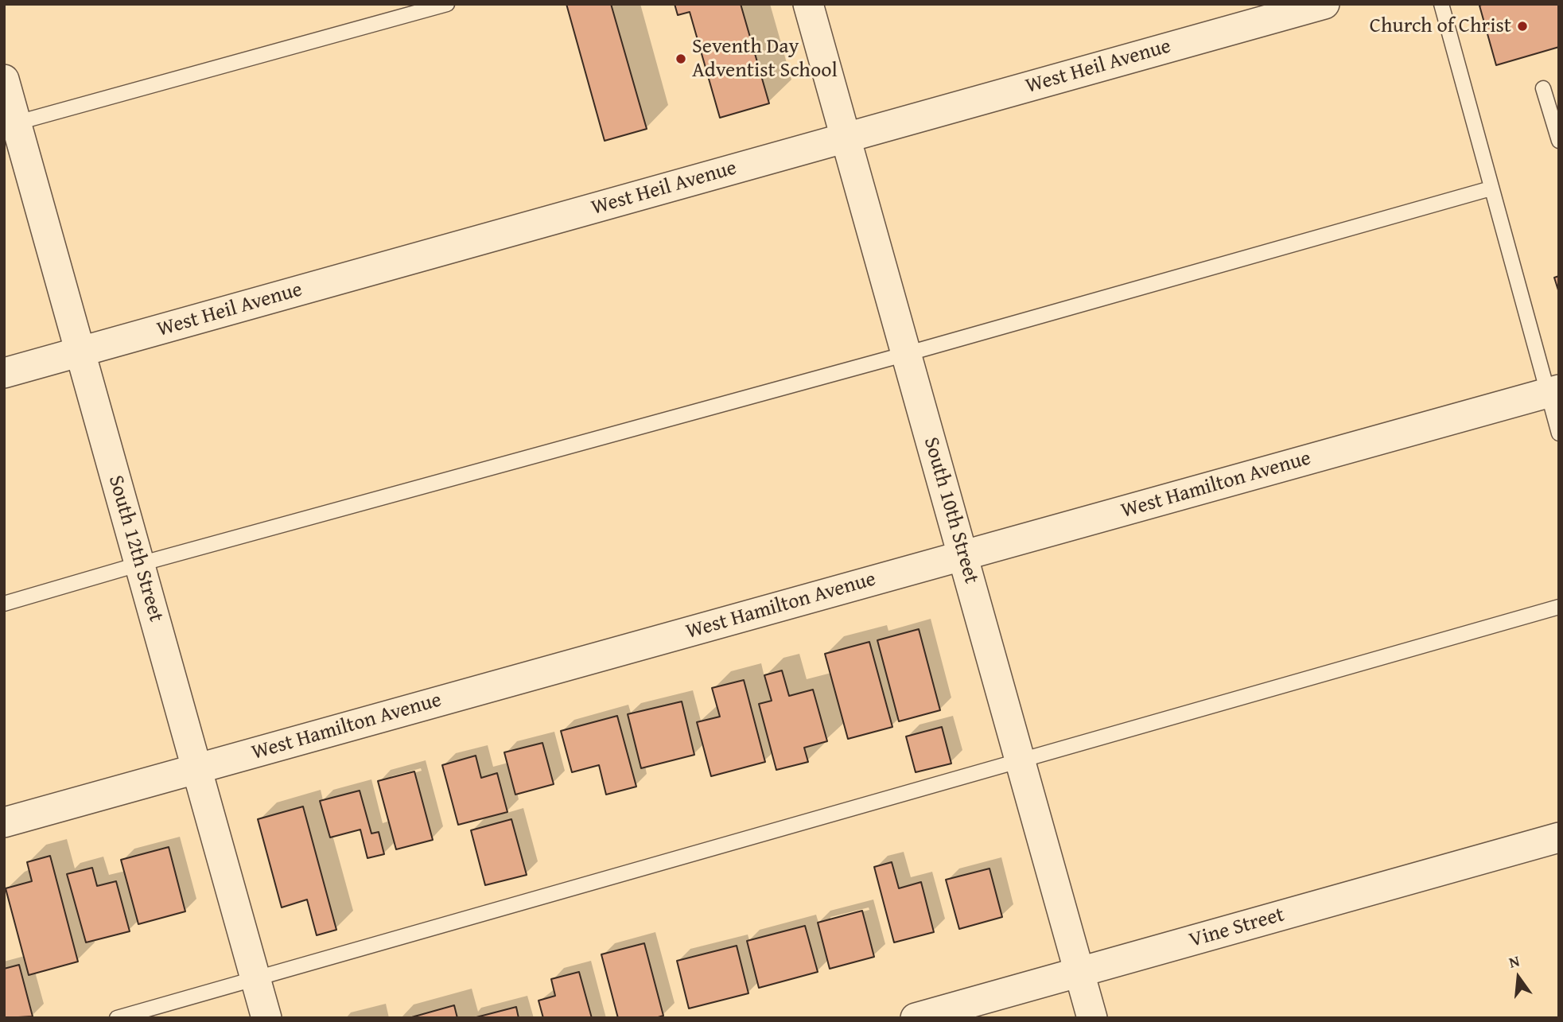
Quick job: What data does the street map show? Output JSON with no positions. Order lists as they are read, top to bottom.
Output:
{
  "streets": {
    "street": [
      "West Heil Avenue",
      "West Hamilton Avenue",
      "South 10th Street",
      "South 12th Street",
      "Vine Street"
    ]
  },
  "crossings": [
    ["West Heil Avenue", "South 10th Street"],
    ["West Heil Avenue", "South 12th Street"],
    ["West Hamilton Avenue", "South 10th Street"],
    ["West Hamilton Avenue", "South 12th Street"],
    ["South 10th Street", "Vine Street"]
  ],
  "places": ["Church of Christ", "Seventh Day Adventist School"],
  "north": "top"
}
